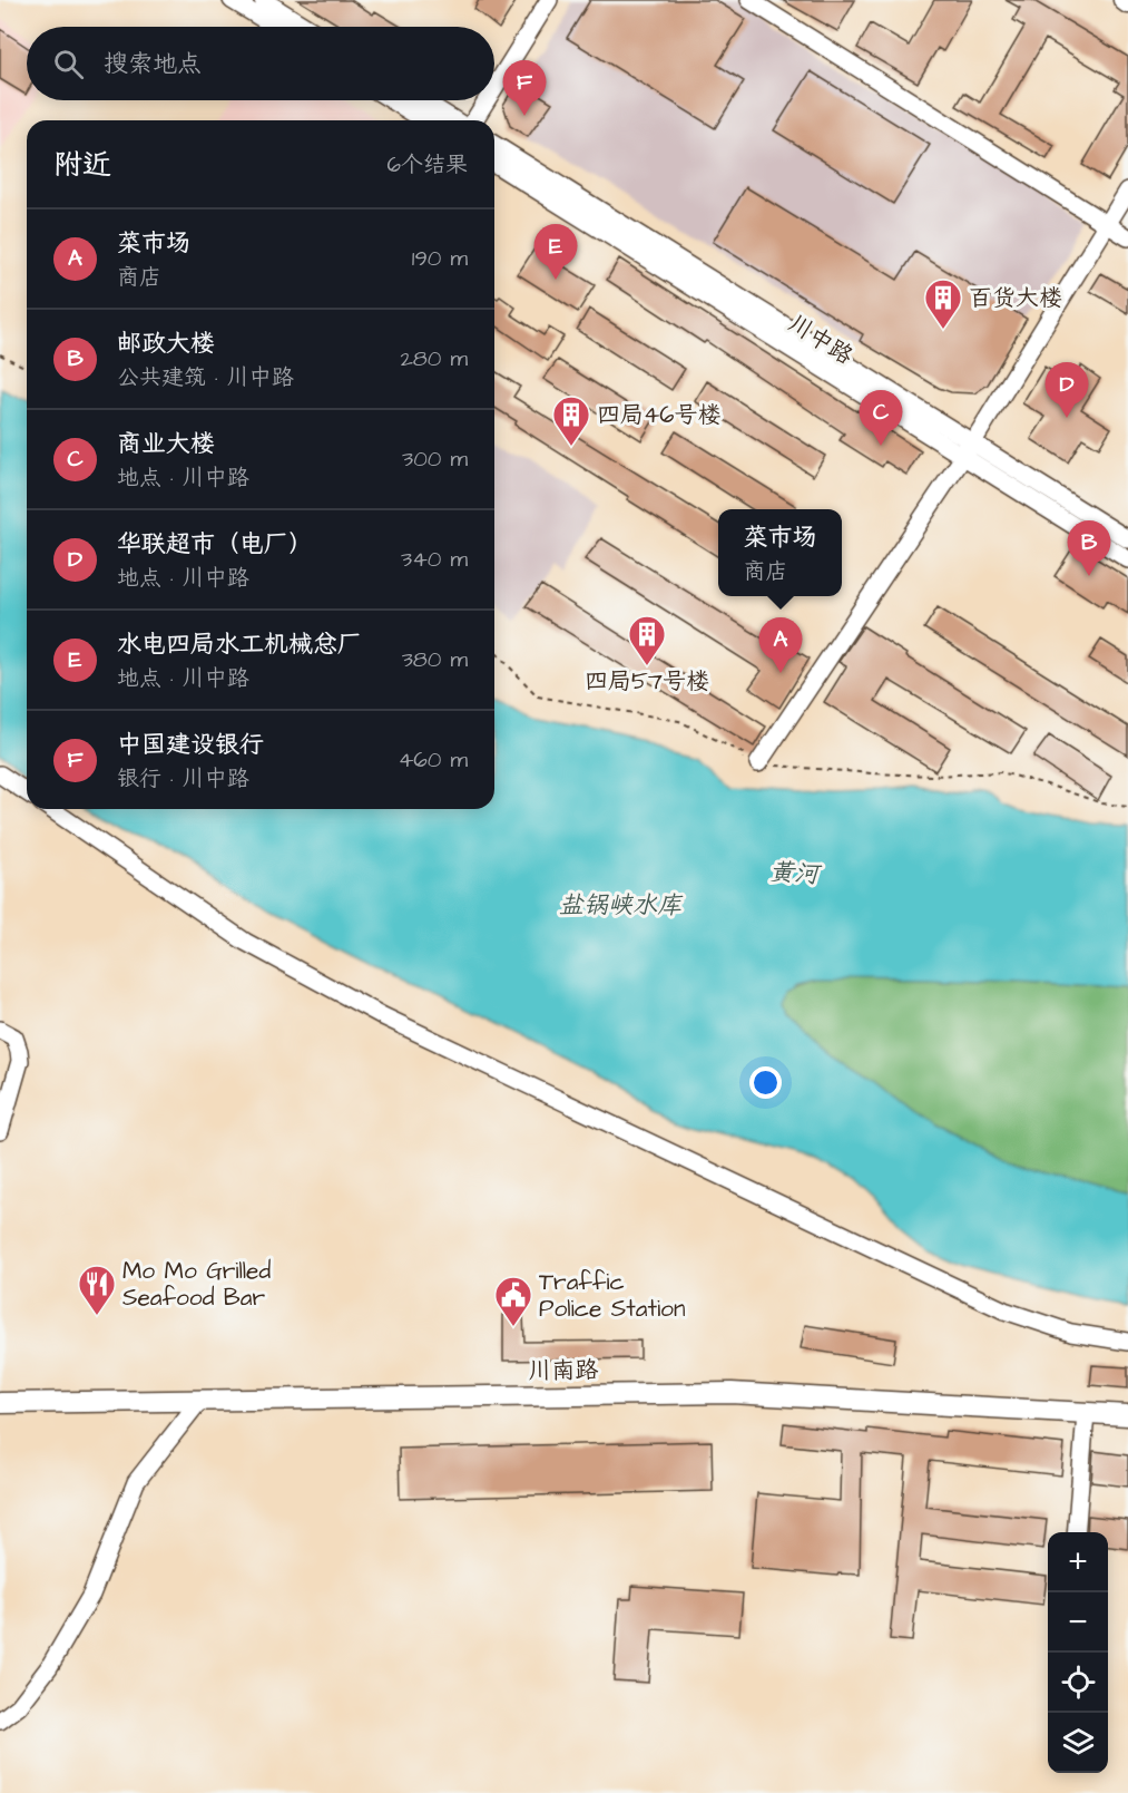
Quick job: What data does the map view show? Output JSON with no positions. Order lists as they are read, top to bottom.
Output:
{
  "streets": {
    "main road": ["川南路"],
    "street": ["川中路"]
  },
  "water": ["黄河", "盐锅峡水库"],
  "places": {
    "building": ["百货大楼", "四局46号楼", "四局57号楼"],
    "restaurant": ["Mo Mo Grilled Seafood Bar"],
    "public building": ["Traffic Police Station"]
  },
  "page": {
    "search": "搜索地点",
    "pins": [
      "F",
      "E",
      "D",
      "C",
      "B",
      "A"
    ],
    "heading": ["附近", "6个结果"],
    "list": [
      {
        "mark": "A",
        "name": "菜市场",
        "note": "商店",
        "value": "190 m"
      },
      {
        "mark": "B",
        "name": "邮政大楼",
        "note": "公共建筑 · 川中路",
        "value": "280 m"
      },
      {
        "mark": "C",
        "name": "商业大楼",
        "note": "地点 · 川中路",
        "value": "300 m"
      },
      {
        "mark": "D",
        "name": "华联超市（电厂）",
        "note": "地点 · 川中路",
        "value": "340 m"
      },
      {
        "mark": "E",
        "name": "水电四局水工机械总厂",
        "note": "地点 · 川中路",
        "value": "380 m"
      },
      {
        "mark": "F",
        "name": "中国建设银行",
        "note": "银行 · 川中路",
        "value": "460 m"
      }
    ],
    "popup": ["菜市场", "商店"],
    "map_buttons": ["+", "−"]
  }
}
